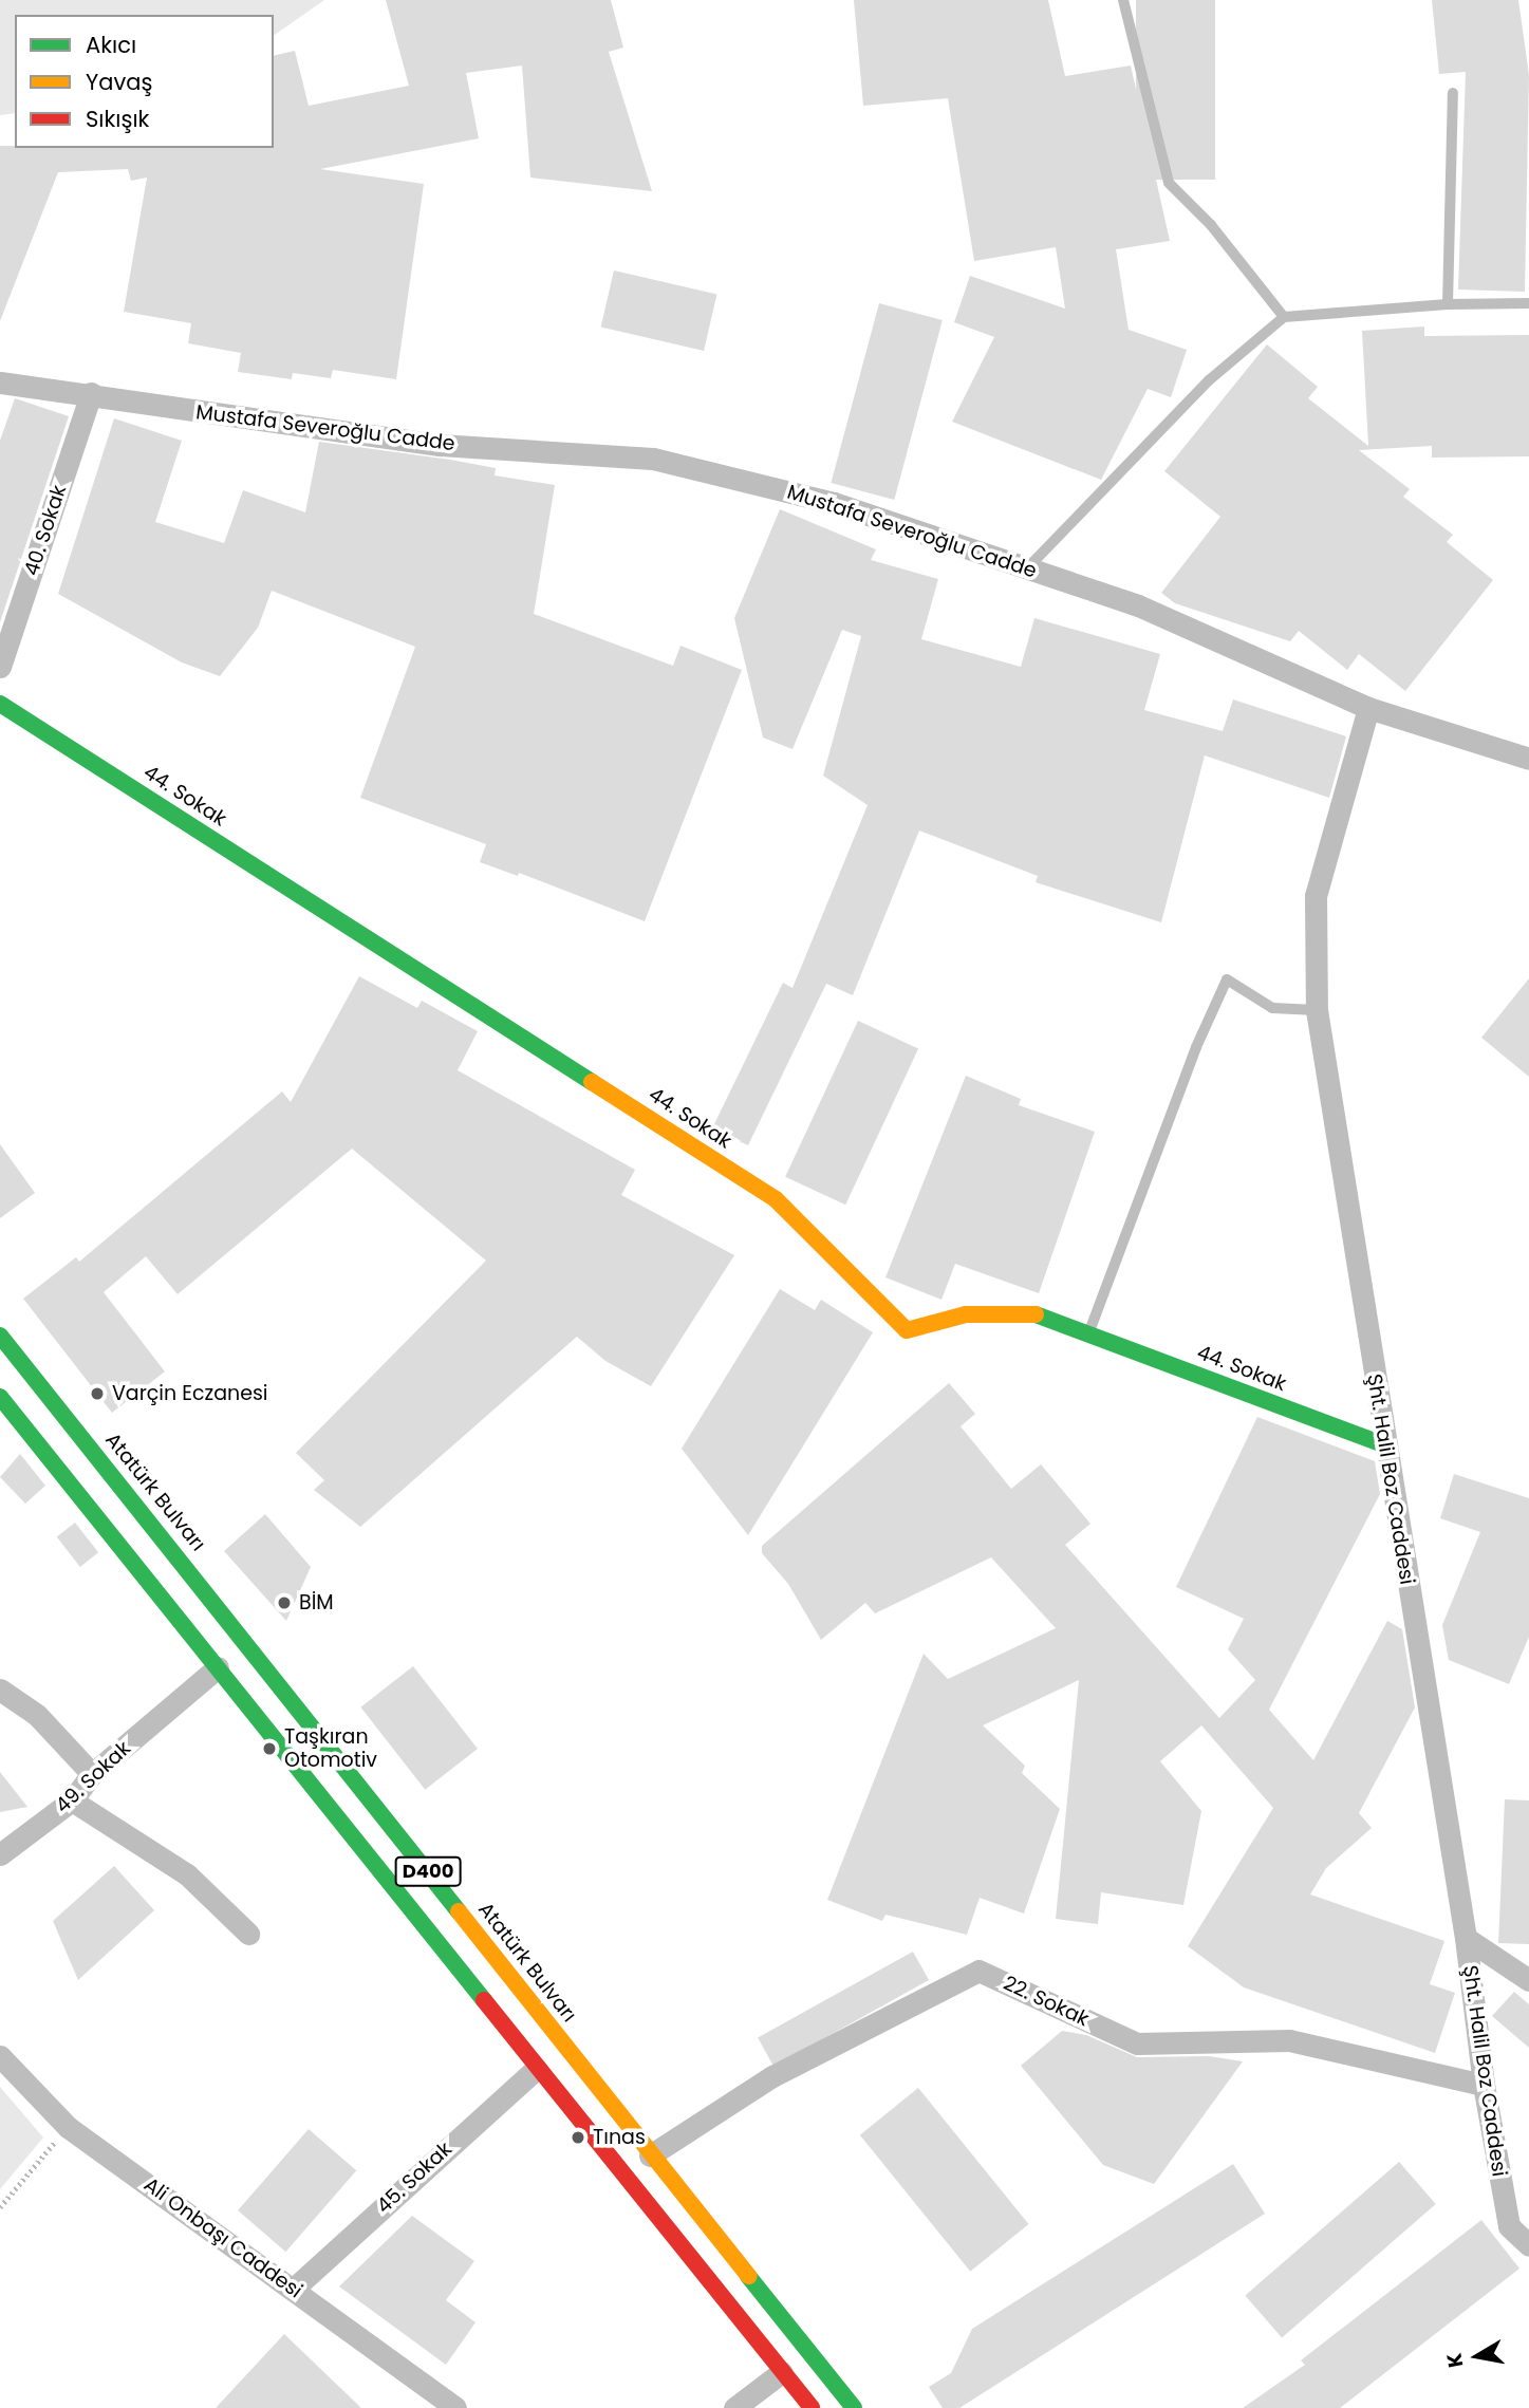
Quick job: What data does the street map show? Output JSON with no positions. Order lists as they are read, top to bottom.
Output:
{
  "streets": {
    "main road": ["44. Sokak", "Atatürk Bulvarı", "D400"],
    "street": [
      "Mustafa Severoğlu Cadde",
      "40. Sokak",
      "Şht. Halil Boz Caddesi",
      "49. Sokak",
      "22. Sokak",
      "45. Sokak",
      "Ali Onbaşı Caddesi"
    ]
  },
  "crossings": [
    ["Mustafa Severoğlu Cadde", "40. Sokak"],
    ["Mustafa Severoğlu Cadde", "Şht. Halil Boz Caddesi"],
    ["44. Sokak", "Şht. Halil Boz Caddesi"],
    ["Şht. Halil Boz Caddesi", "22. Sokak"],
    ["Atatürk Bulvarı", "22. Sokak"],
    ["49. Sokak", "D400"],
    ["D400", "45. Sokak"],
    ["45. Sokak", "Ali Onbaşı Caddesi"]
  ],
  "places": [
    "Varçin Eczanesi",
    "BİM",
    "Taşkıran Otomotiv",
    "Tınas"
  ],
  "legend": ["Akıcı", "Yavaş", "Sıkışık"],
  "north": "left"
}
